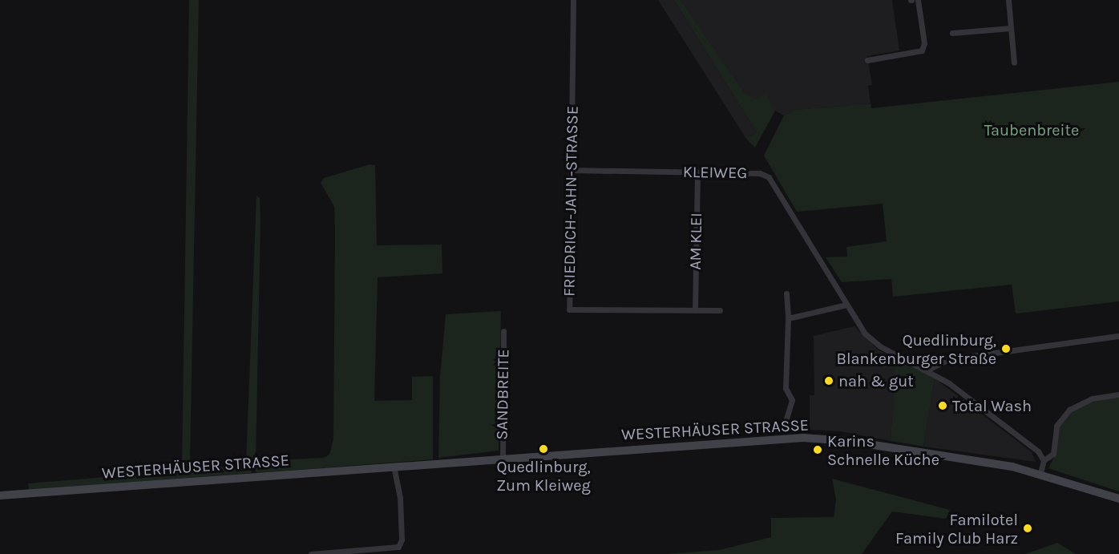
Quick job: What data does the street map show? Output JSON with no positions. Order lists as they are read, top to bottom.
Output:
{
  "streets": {
    "main road": ["WESTERHÄUSER STRASSE"],
    "street": [
      "KLEIWEG",
      "FRIEDRICH-JAHN-STRASSE",
      "AM KLEI",
      "SANDBREITE"
    ]
  },
  "crossings": [
    ["KLEIWEG", "FRIEDRICH-JAHN-STRASSE"],
    ["KLEIWEG", "AM KLEI"],
    ["FRIEDRICH-JAHN-STRASSE", "AM KLEI"],
    ["SANDBREITE", "WESTERHÄUSER STRASSE"]
  ],
  "parks": ["Taubenbreite"],
  "places": [
    "Quedlinburg, Blankenburger Straße",
    "nah & gut",
    "Total Wash",
    "Quedlinburg, Zum Kleiweg",
    "Karins Schnelle Küche",
    "Familotel Family Club Harz"
  ]
}
